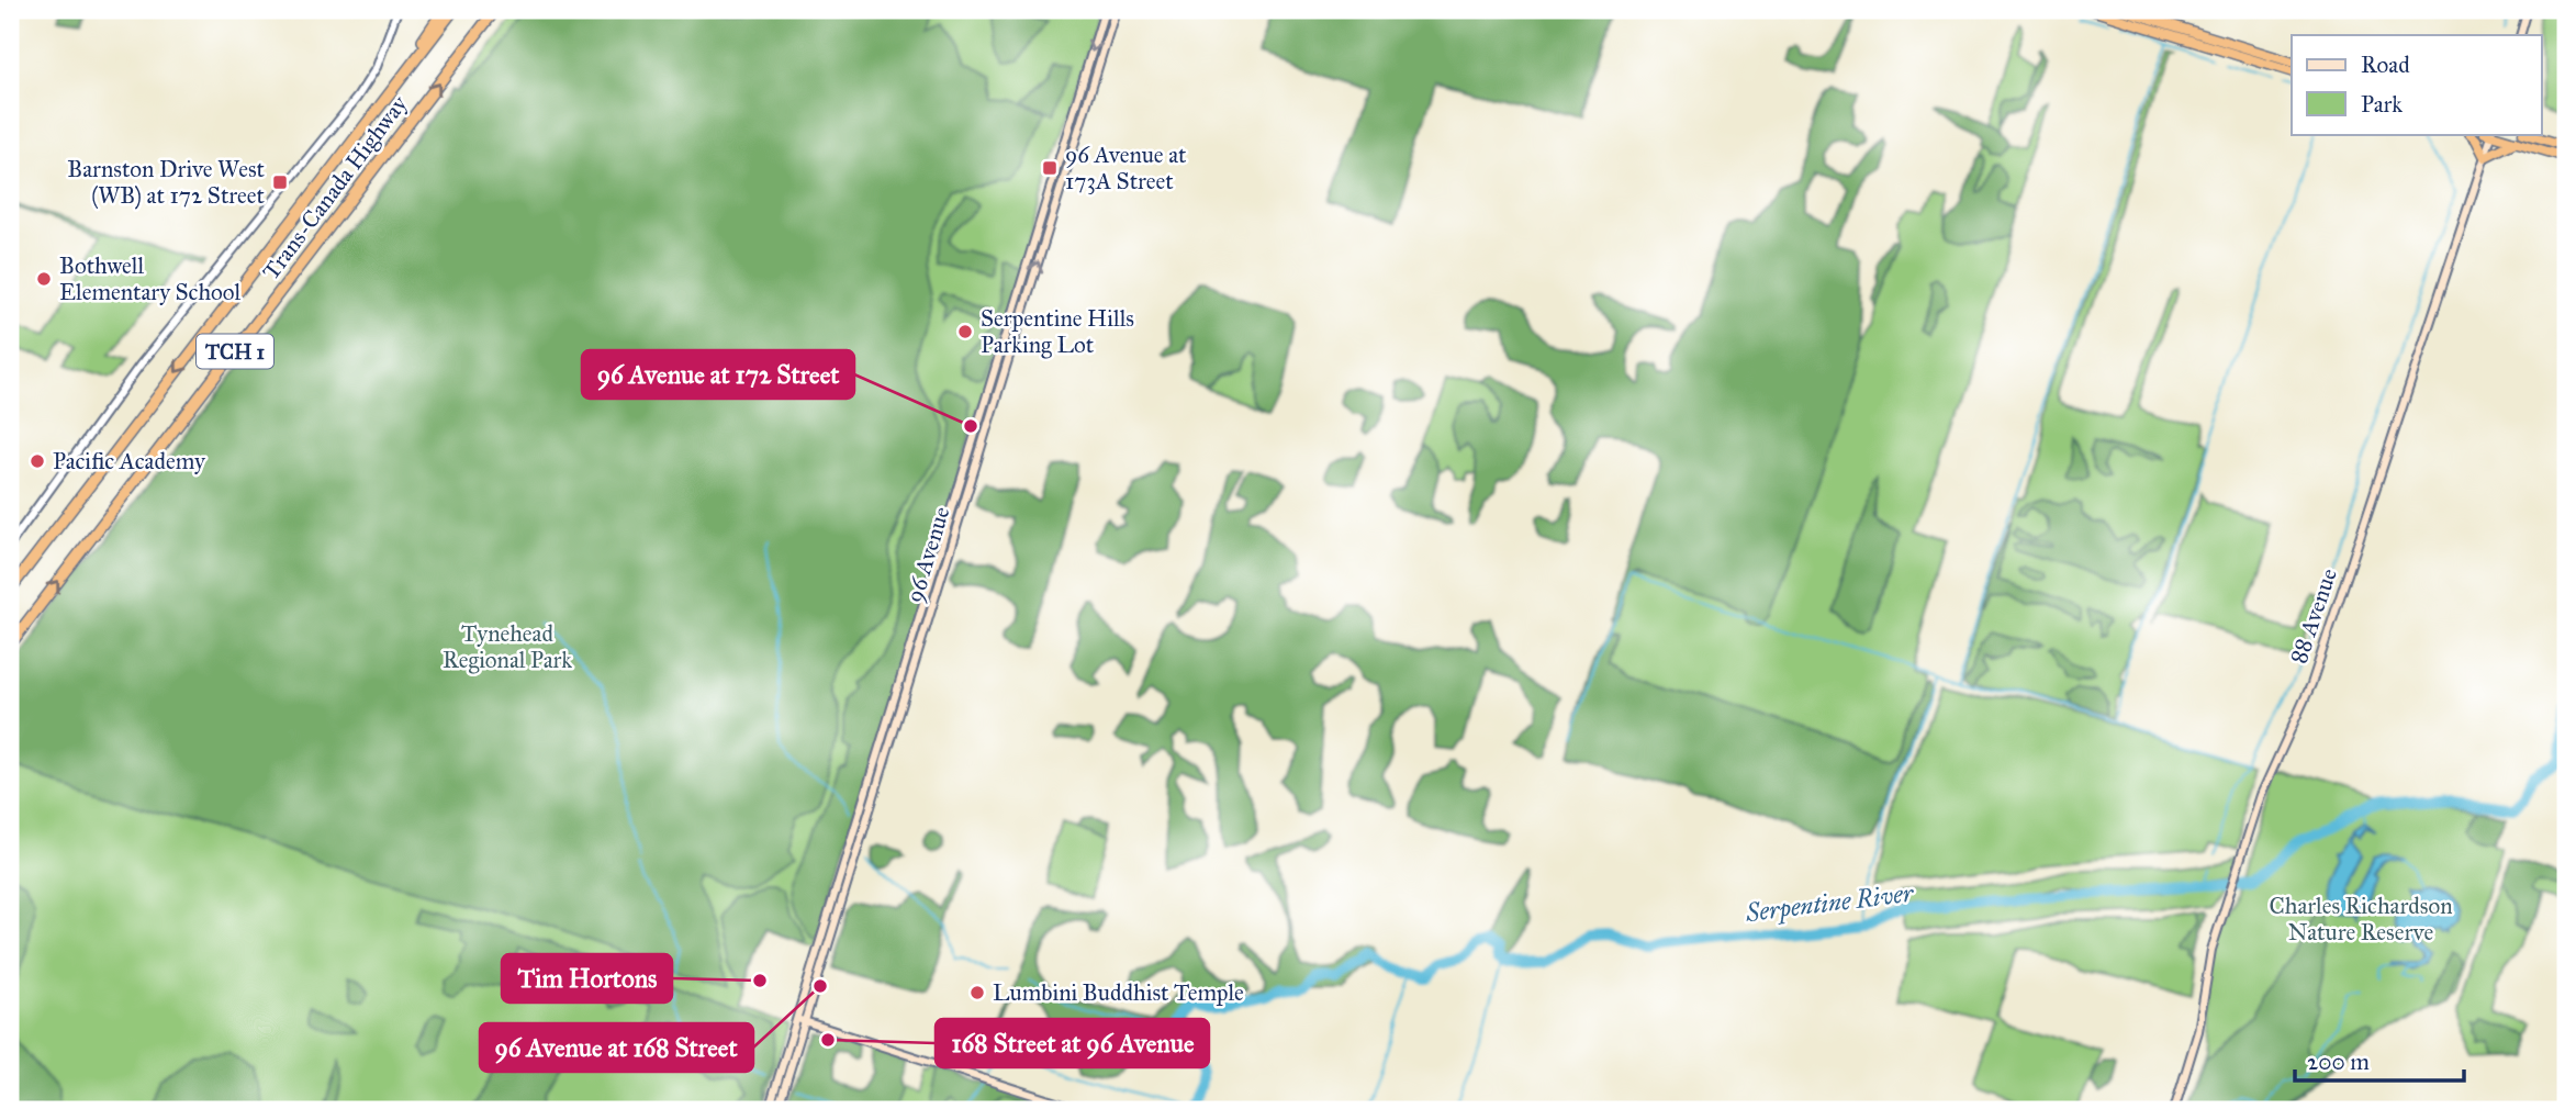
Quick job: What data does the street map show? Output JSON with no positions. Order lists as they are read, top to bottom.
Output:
{
  "streets": {
    "highway": ["Trans-Canada Highway", "TCH 1"],
    "main road": ["96 Avenue", "88 Avenue"]
  },
  "water": ["Serpentine River"],
  "parks": ["Tynehead Regional Park", "Charles Richardson Nature Reserve"],
  "places": {
    "transit": ["96 Avenue at 173A Street", "Barnston Drive West (WB) at 172 Street"],
    "other": [
      "Bothwell Elementary School",
      "Serpentine Hills Parking Lot",
      "96 Avenue at 172 Street",
      "Pacific Academy",
      "Tim Hortons",
      "96 Avenue at 168 Street",
      "Lumbini Buddhist Temple",
      "168 Street at 96 Avenue"
    ]
  },
  "legend": ["Road", "Park"],
  "scale_bar": "200 m"
}
